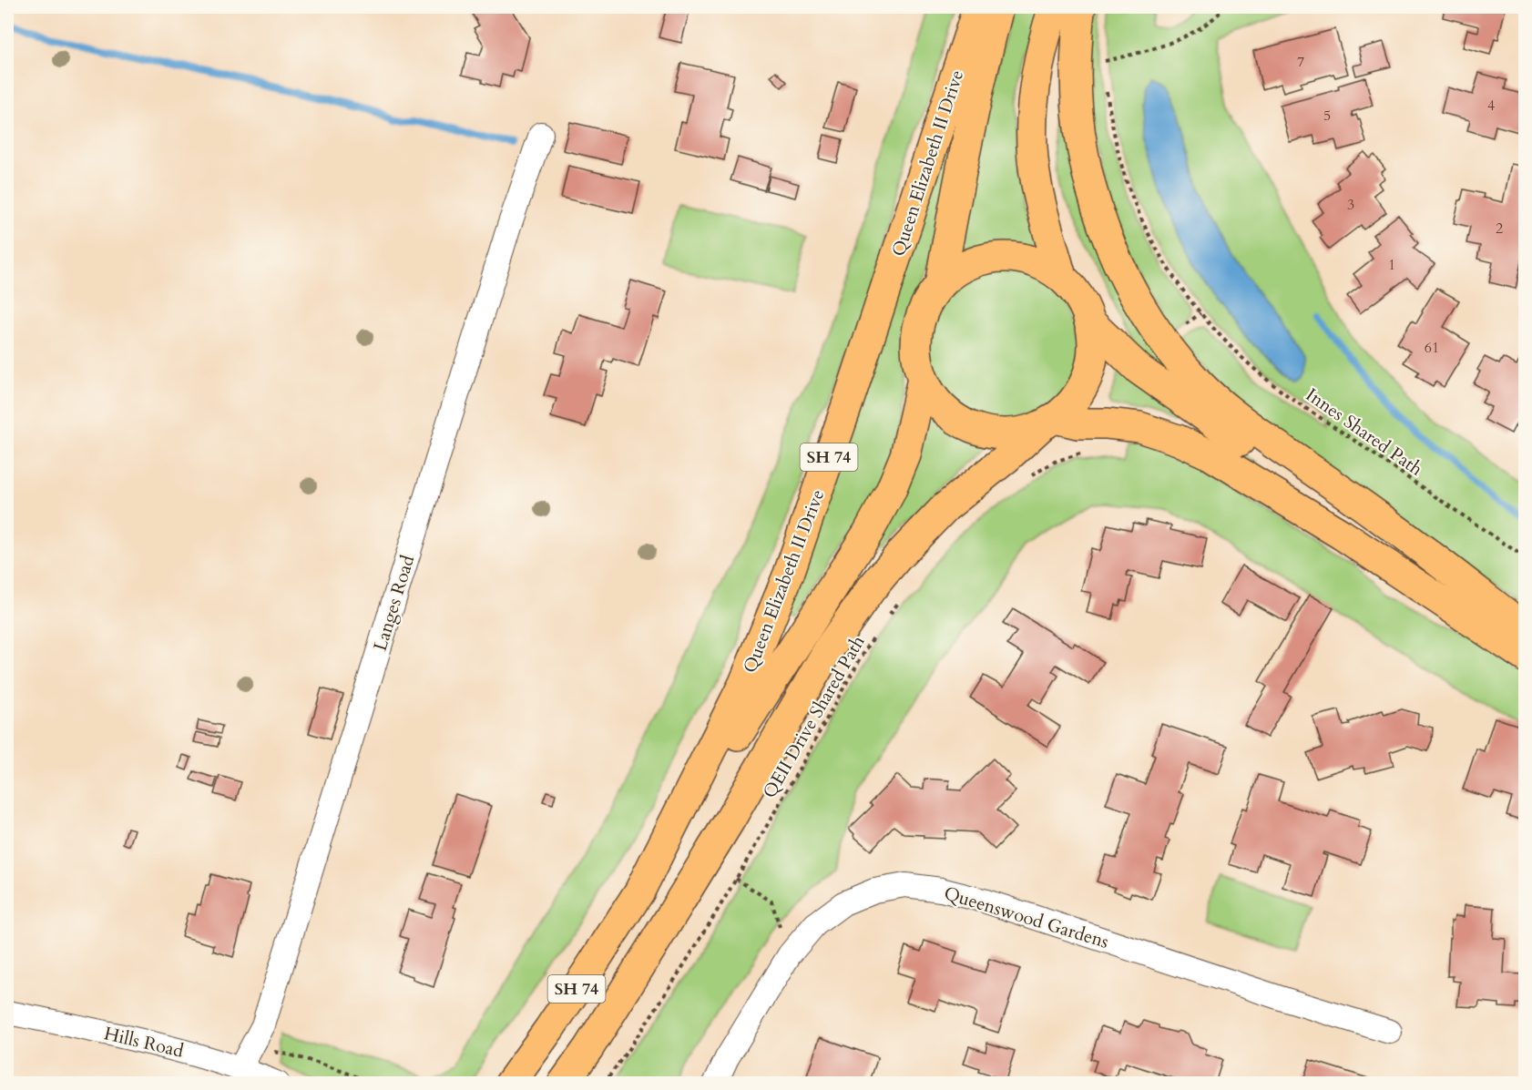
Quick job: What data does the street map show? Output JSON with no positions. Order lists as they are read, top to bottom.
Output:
{
  "streets": {
    "highway": ["Queen Elizabeth II Drive", "SH 74"],
    "street": ["Langes Road", "Queenswood Gardens", "Hills Road"],
    "path": ["Innes Shared Path", "QEII Drive Shared Path"]
  },
  "crossings": [
    ["Queen Elizabeth II Drive", "SH 74"],
    ["Langes Road", "Hills Road"]
  ],
  "house_numbers": [
    "7",
    "4",
    "5",
    "3",
    "2",
    "1",
    "61"
  ]
}
